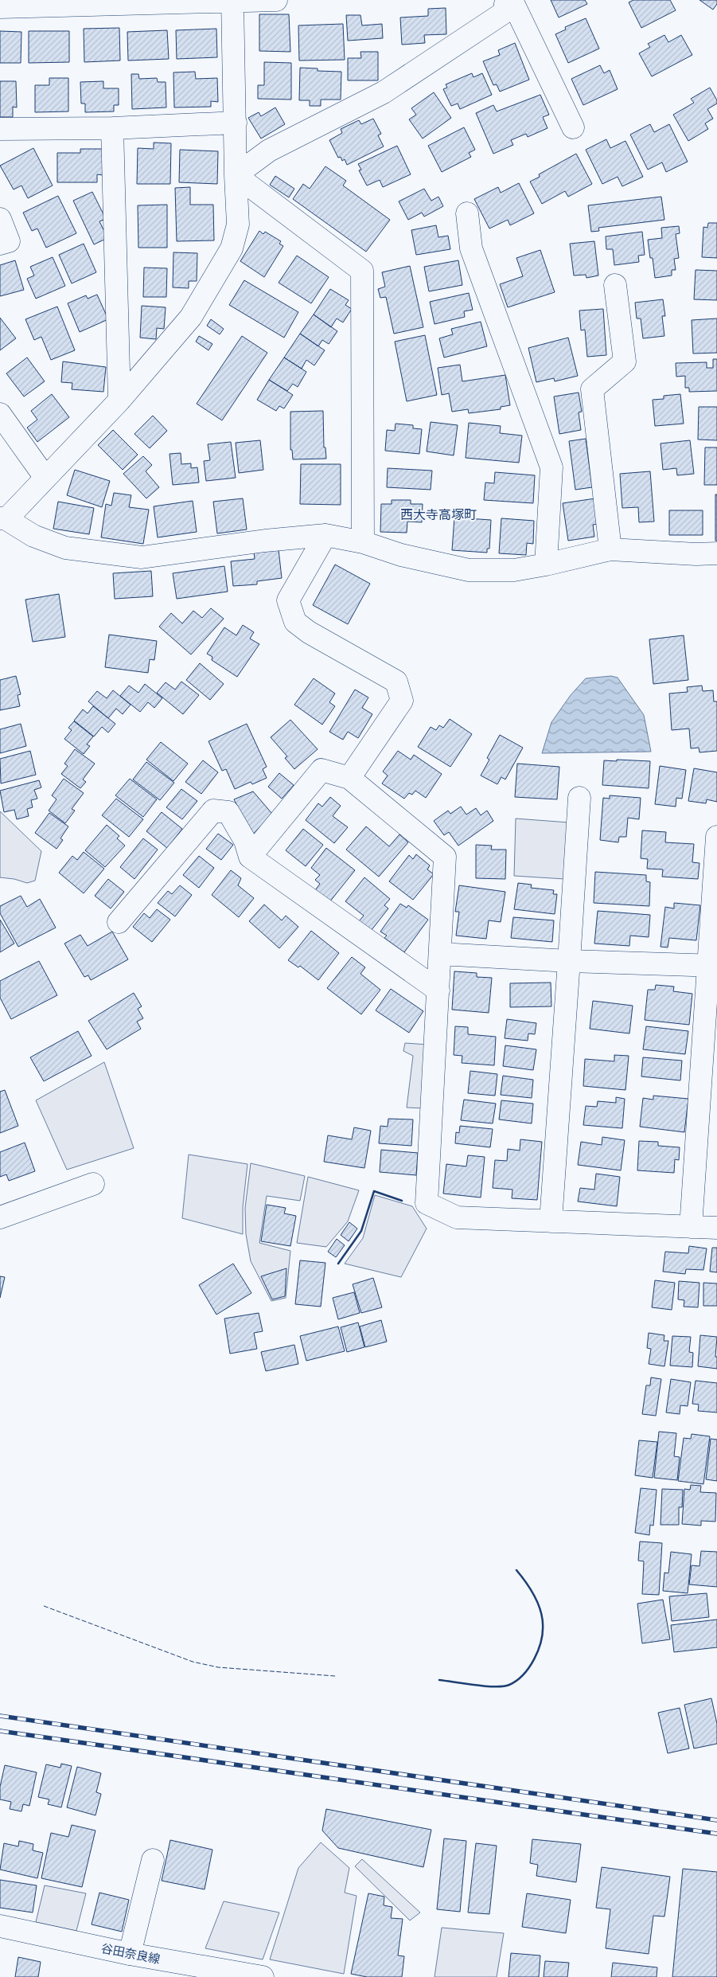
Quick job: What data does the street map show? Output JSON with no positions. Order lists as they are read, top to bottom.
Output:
{
  "streets": {
    "street": ["谷田奈良線"]
  },
  "districts": ["西大寺高塚町"]
}
